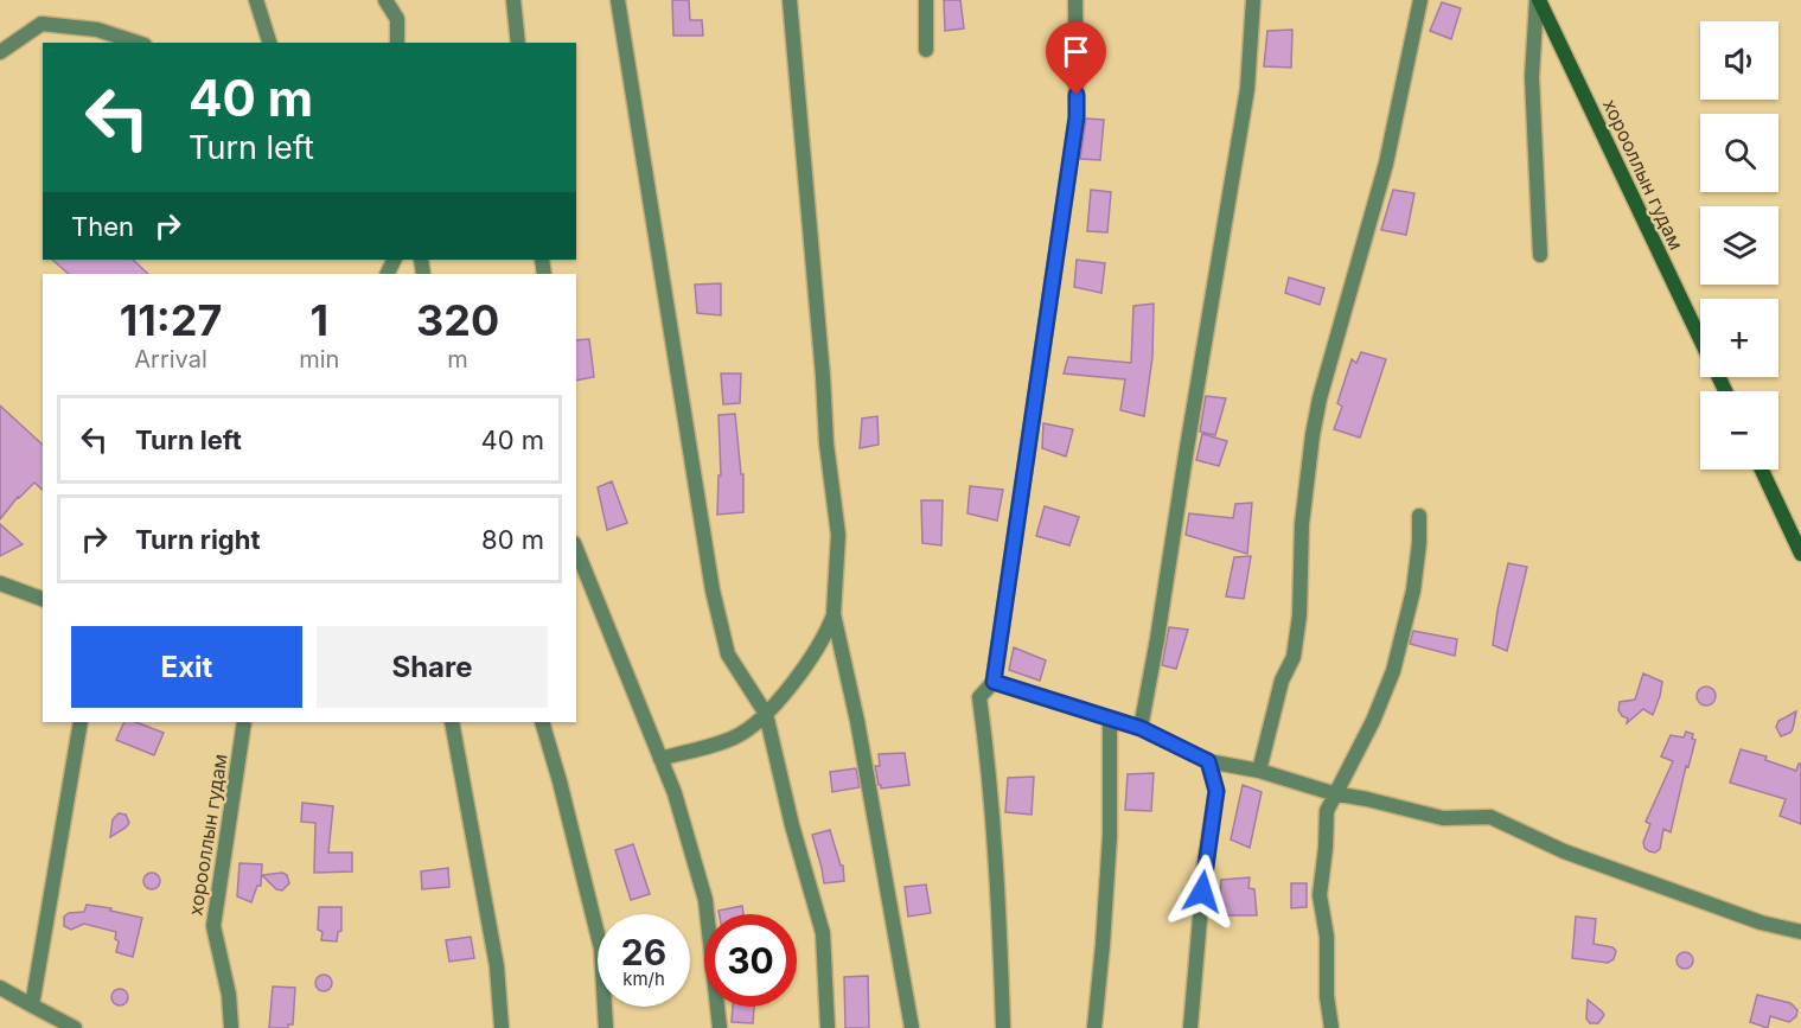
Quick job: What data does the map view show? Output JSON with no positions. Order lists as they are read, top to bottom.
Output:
{
  "streets": {
    "main road": ["хорооллын гудам"]
  },
  "page": {
    "map_buttons": ["+", "−"],
    "turn": ["40 m", "Turn left"],
    "then": "Then",
    "eta": [
      "11:27",
      "Arrival",
      "1",
      "min",
      "320",
      "m"
    ],
    "list": [
      {
        "name": "Turn left",
        "value": "40 m"
      },
      {
        "name": "Turn right",
        "value": "80 m"
      }
    ],
    "buttons": ["Exit", "Share"],
    "speed": "26 km/h",
    "limit": "30"
  }
}
